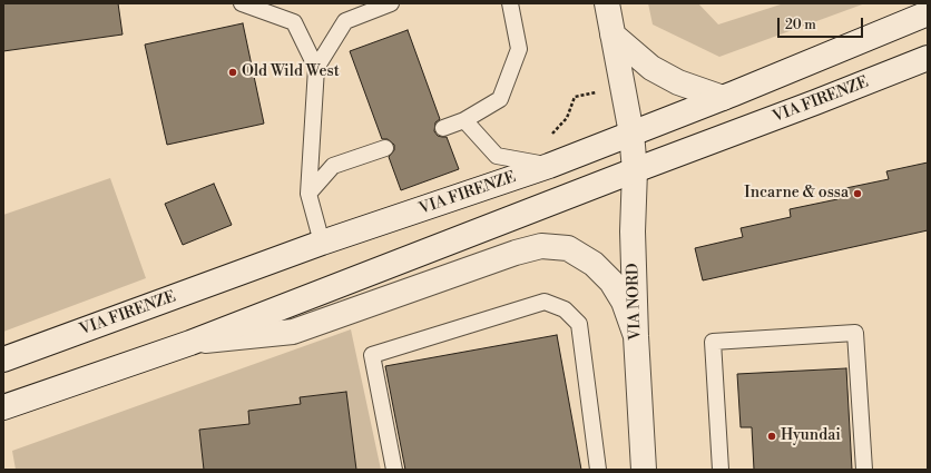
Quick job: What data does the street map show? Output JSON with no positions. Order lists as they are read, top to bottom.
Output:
{
  "streets": {
    "main road": ["VIA FIRENZE", "VIA NORD"]
  },
  "crossings": [
    ["VIA FIRENZE", "VIA NORD"]
  ],
  "places": ["Old Wild West", "Incarne & ossa", "Hyundai"],
  "scale_bar": "20 m"
}
